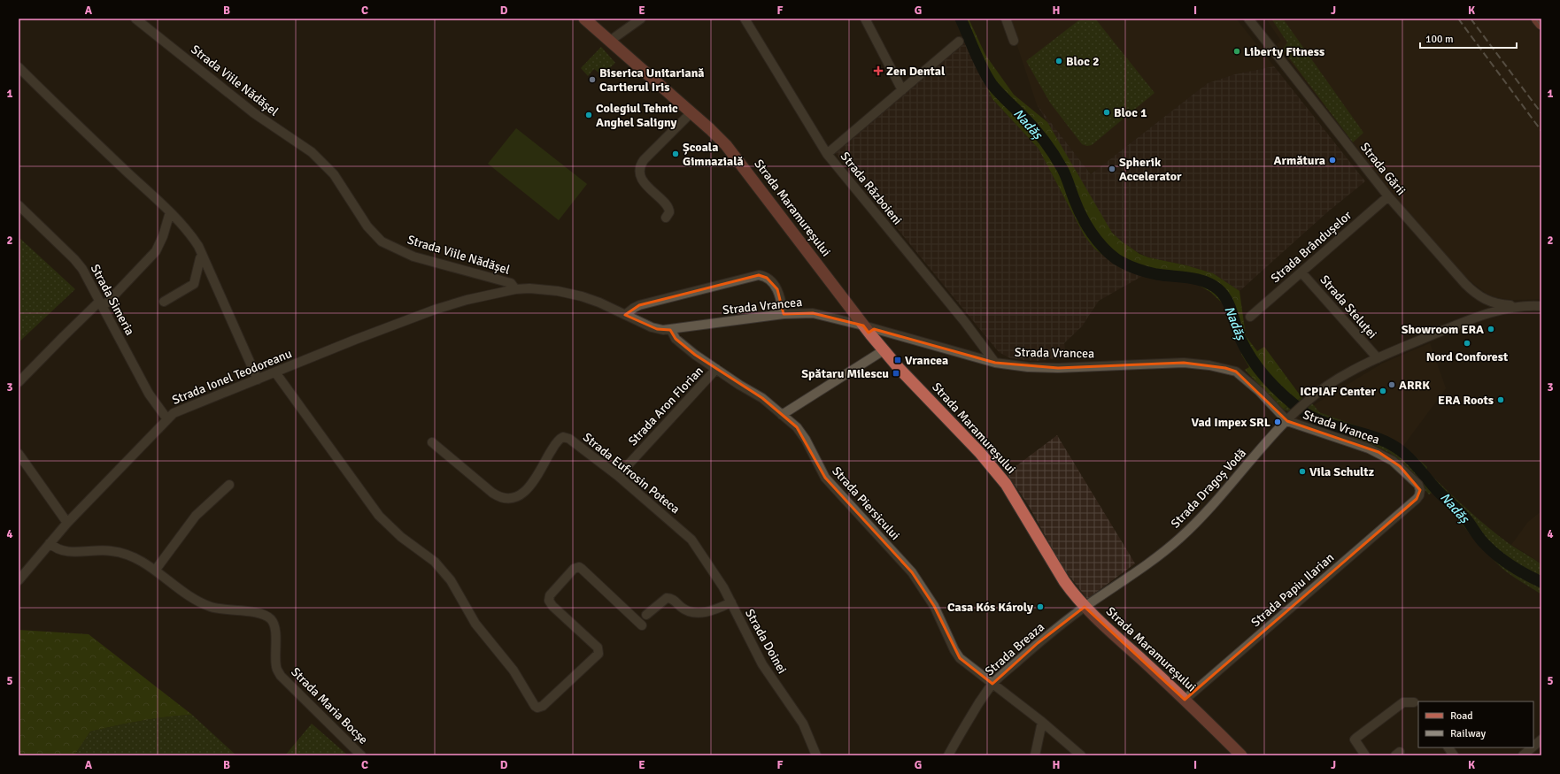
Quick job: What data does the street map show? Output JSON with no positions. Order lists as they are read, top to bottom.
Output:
{
  "streets": {
    "main road": ["Strada Maramureșului"],
    "street": [
      "Strada Viile Nădășel",
      "Strada Gării",
      "Strada Războieni",
      "Strada Brândușelor",
      "Strada Simeria",
      "Strada Vrancea",
      "Strada Steluței",
      "Strada Ionel Teodoreanu",
      "Strada Aron Florian",
      "Strada Eufrosin Poteca",
      "Strada Dragoș Vodă",
      "Strada Piersicului",
      "Strada Papiu Ilarian",
      "Strada Doinei",
      "Strada Breaza",
      "Strada Maria Bocșe"
    ]
  },
  "crossings": [
    ["Strada Viile Nădășel", "Strada Vrancea"],
    ["Strada Viile Nădășel", "Strada Ionel Teodoreanu"],
    ["Strada Gării", "Strada Brândușelor"],
    ["Strada Gării", "Strada Dragoș Vodă"],
    ["Strada Războieni", "Strada Vrancea"],
    ["Strada Maramureșului", "Strada Vrancea"],
    ["Strada Maramureșului", "Strada Dragoș Vodă"],
    ["Strada Maramureșului", "Strada Papiu Ilarian"],
    ["Strada Maramureșului", "Strada Breaza"],
    ["Strada Brândușelor", "Strada Steluței"],
    ["Strada Simeria", "Strada Ionel Teodoreanu"],
    ["Strada Vrancea", "Strada Dragoș Vodă"],
    ["Strada Vrancea", "Strada Piersicului"],
    ["Strada Vrancea", "Strada Papiu Ilarian"],
    ["Strada Steluței", "Strada Dragoș Vodă"],
    ["Strada Ionel Teodoreanu", "Strada Maria Bocșe"],
    ["Strada Aron Florian", "Strada Eufrosin Poteca"],
    ["Strada Aron Florian", "Strada Piersicului"],
    ["Strada Eufrosin Poteca", "Strada Doinei"],
    ["Strada Dragoș Vodă", "Strada Breaza"],
    ["Strada Piersicului", "Strada Breaza"]
  ],
  "water": ["Nadăș"],
  "places": {
    "other": [
      "Liberty Fitness",
      "Bloc 2",
      "Biserica Unitariană Cartierul Iris",
      "Bloc 1",
      "Colegiul Tehnic Anghel Saligny",
      "Școala Gimnazială",
      "Armătura",
      "Spherik Accelerator",
      "Showroom ERA",
      "Nord Conforest",
      "ARRK",
      "ICPIAF Center",
      "ERA Roots",
      "Vad Impex SRL",
      "Vila Schultz",
      "Casa Kós Károly"
    ],
    "health": ["Zen Dental"],
    "transit": ["Vrancea", "Spătaru Milescu"]
  },
  "legend": ["Road", "Railway"],
  "scale_bar": "100 m",
  "grid": {
    "columns": [
      "A",
      "B",
      "C",
      "D",
      "E",
      "F",
      "G",
      "H",
      "I",
      "J",
      "K"
    ],
    "rows": [
      "1",
      "2",
      "3",
      "4",
      "5"
    ]
  }
}
